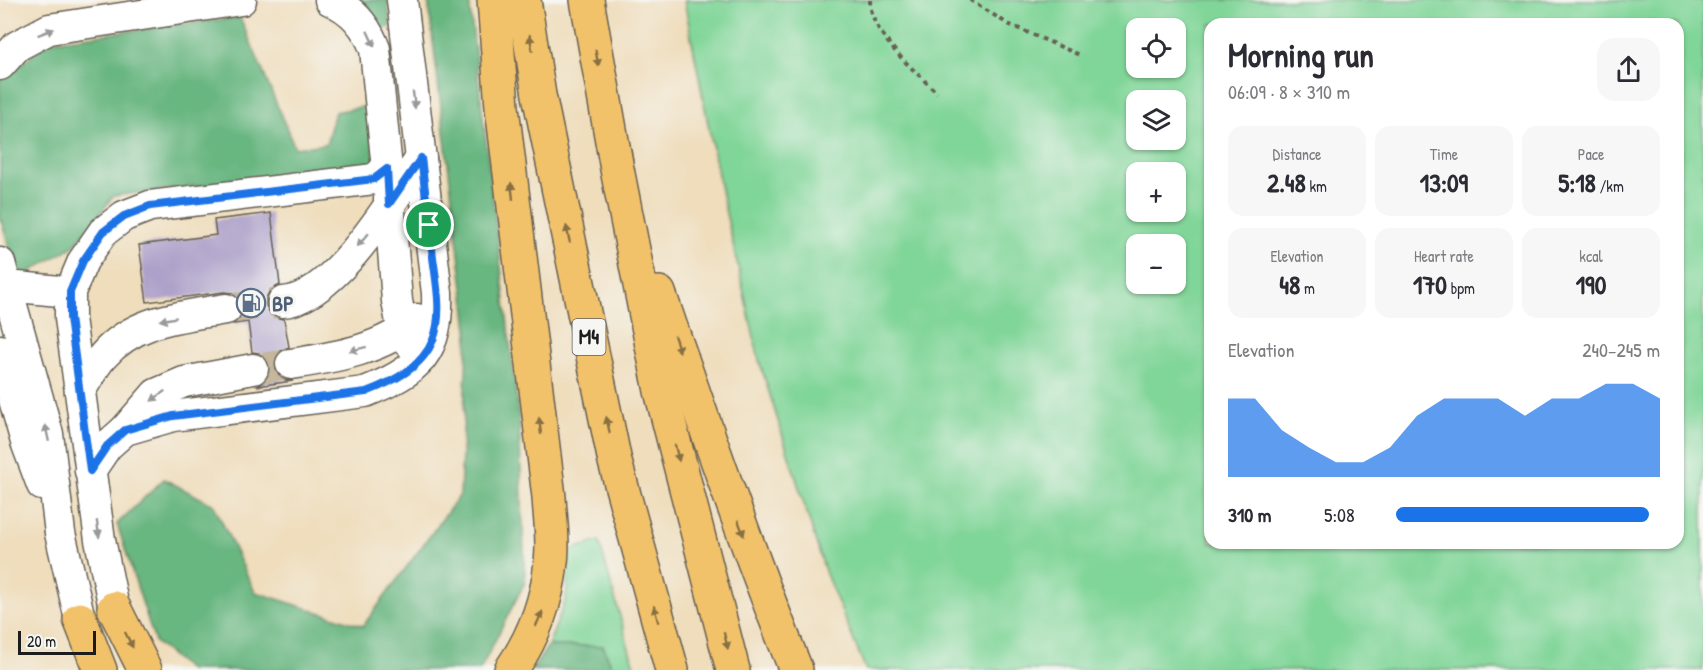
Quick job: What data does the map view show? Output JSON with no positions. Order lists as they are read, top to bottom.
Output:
{
  "streets": {
    "highway": ["M4"]
  },
  "places": {
    "fuel station": ["BP"]
  },
  "scale_bar": "20 m",
  "page": {
    "map_buttons": ["+", "−"],
    "heading": ["Morning run", "06:09 · 8 × 310 m"],
    "stats": [
      ["Distance", "2.48 km"],
      ["Time", "13:09"],
      ["Pace", "5:18 /km"],
      ["Elevation", "48 m"],
      ["Heart rate", "170 bpm"],
      ["kcal", "190"]
    ],
    "chart": ["Elevation", "240–245 m"],
    "list": [
      {
        "name": "310 m",
        "note": "5:08"
      }
    ],
    "scale": "20 m"
  }
}
